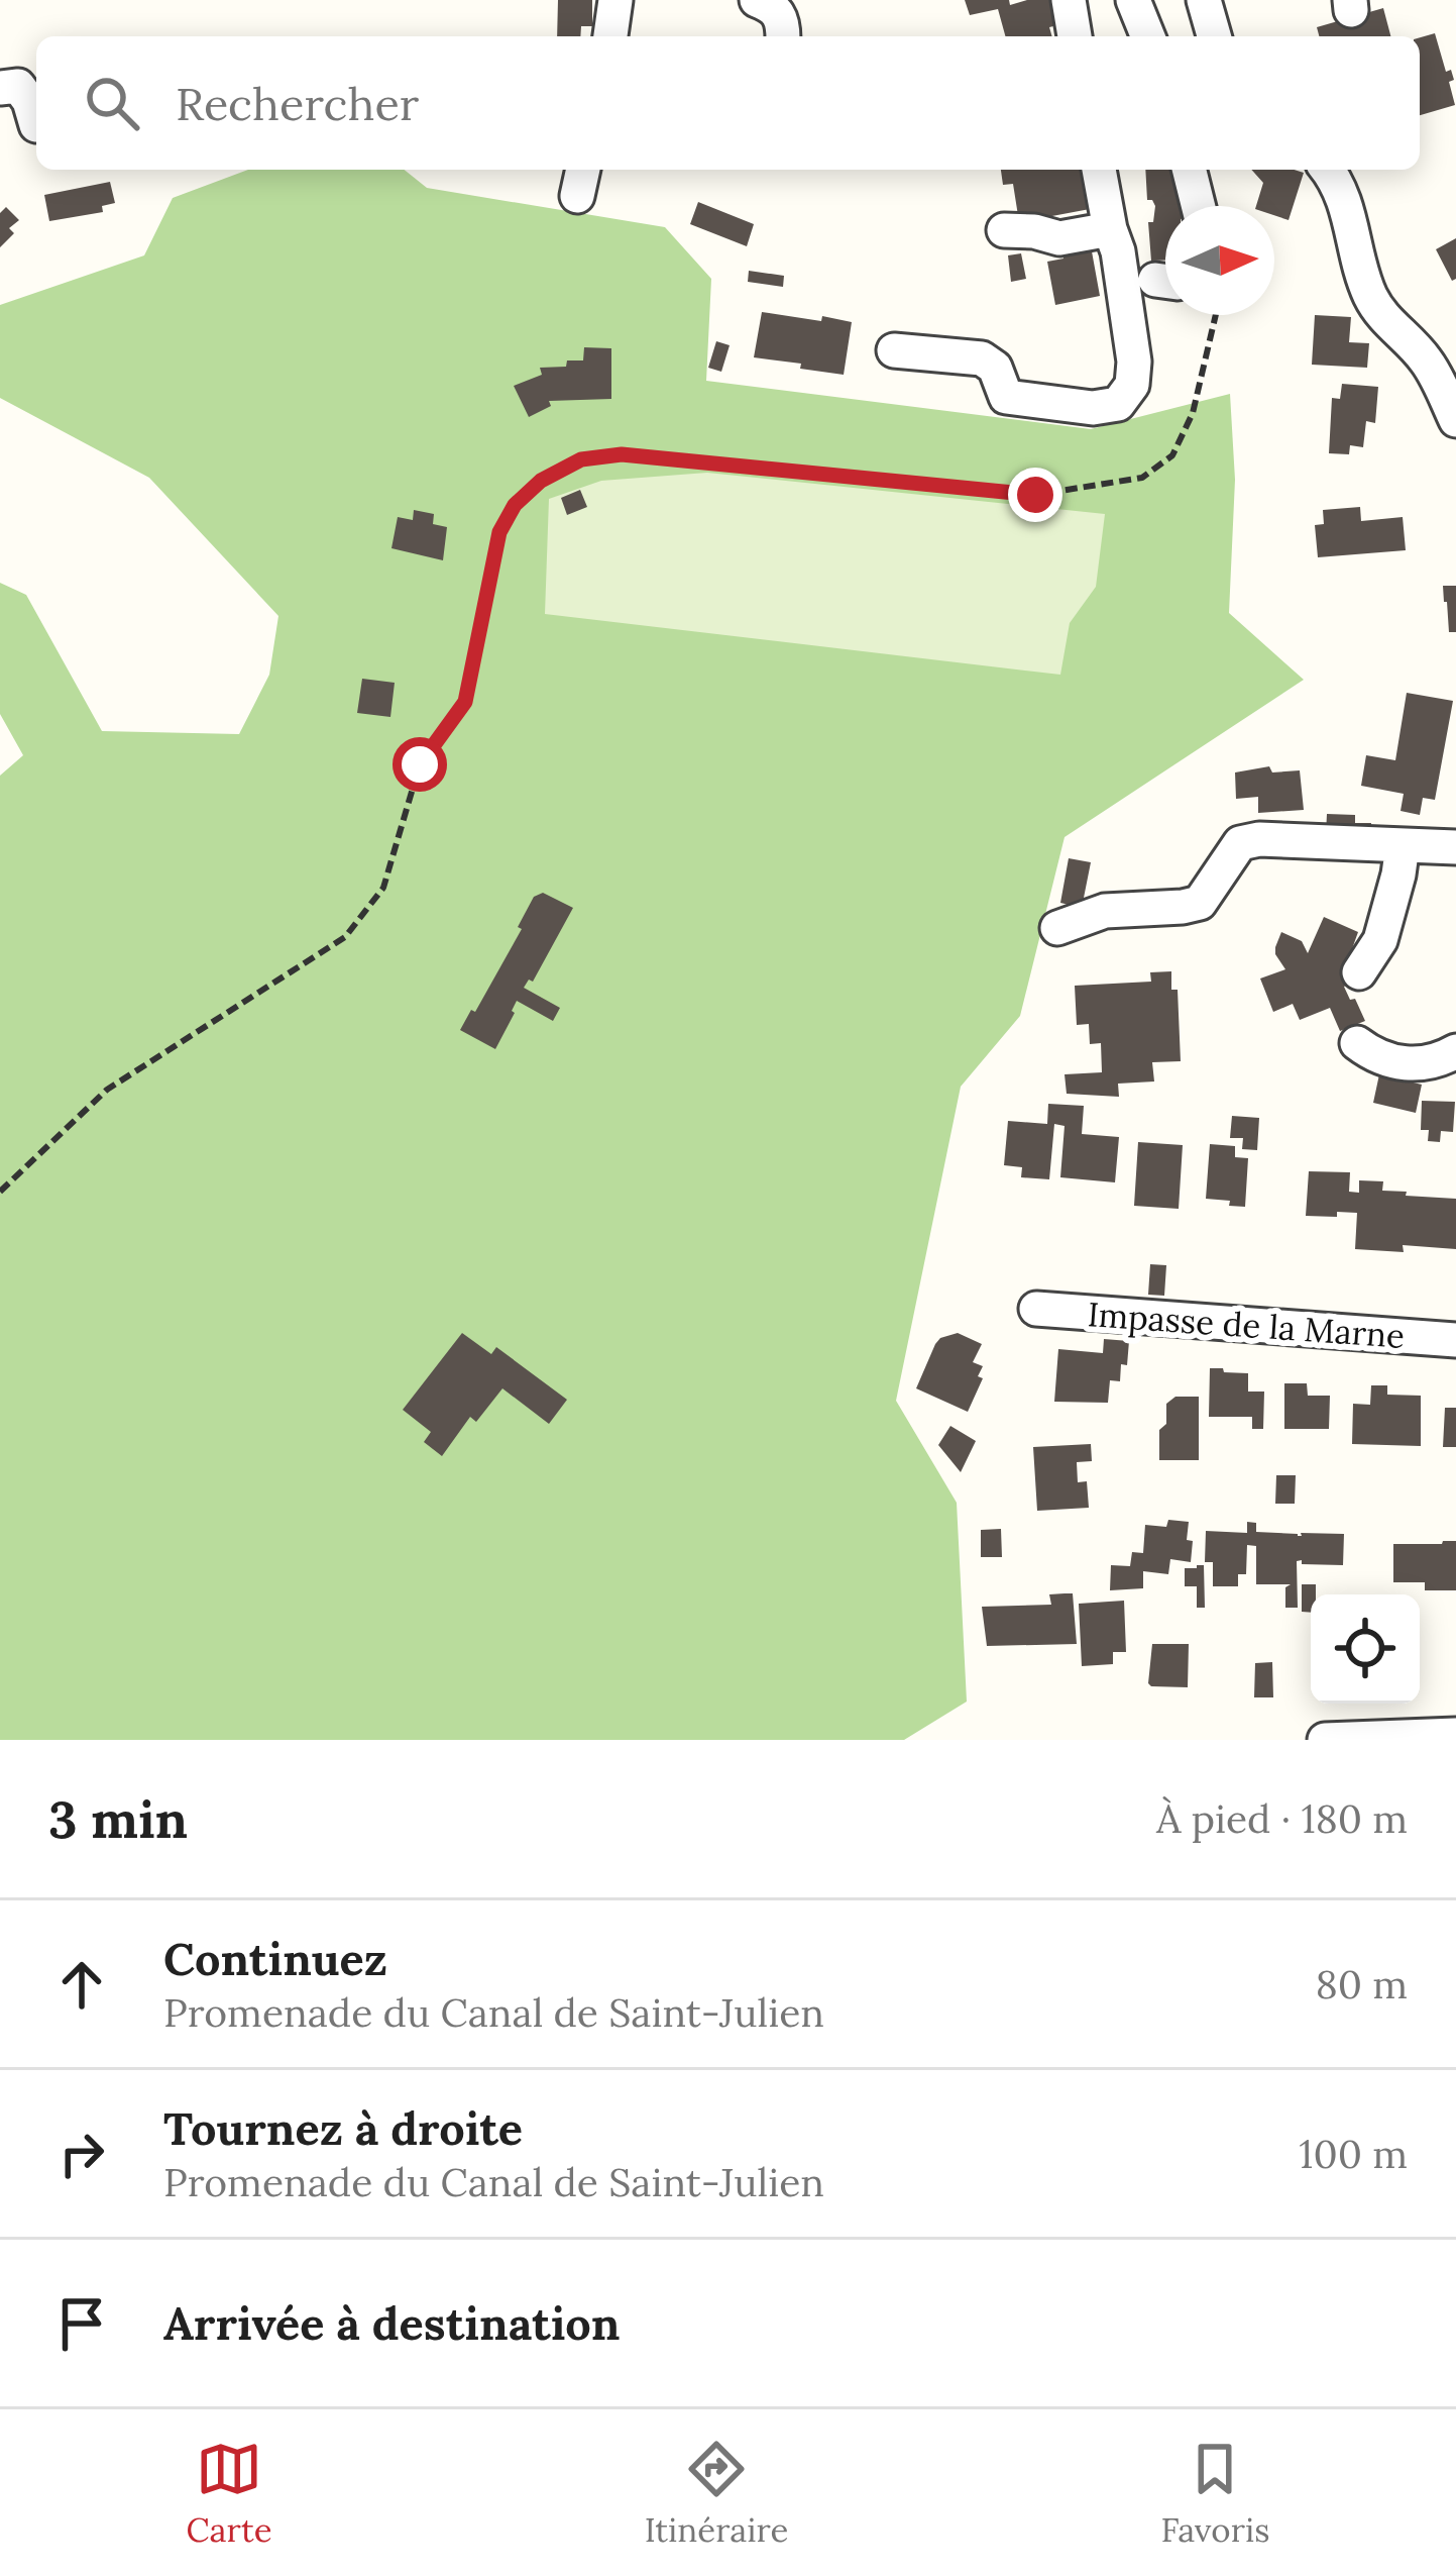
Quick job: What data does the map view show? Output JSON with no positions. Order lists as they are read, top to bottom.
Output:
{
  "streets": {
    "street": ["Impasse de la Marne"]
  },
  "north": "right",
  "page": {
    "search": "Rechercher",
    "heading": ["3 min", "À pied · 180 m"],
    "list": [
      ["Continuez", "Promenade du Canal de Saint-Julien", "80 m"],
      ["Tournez à droite", "Promenade du Canal de Saint-Julien", "100 m"],
      "Arrivée à destination"
    ],
    "nav": ["Carte", "Itinéraire", "Favoris"]
  }
}
